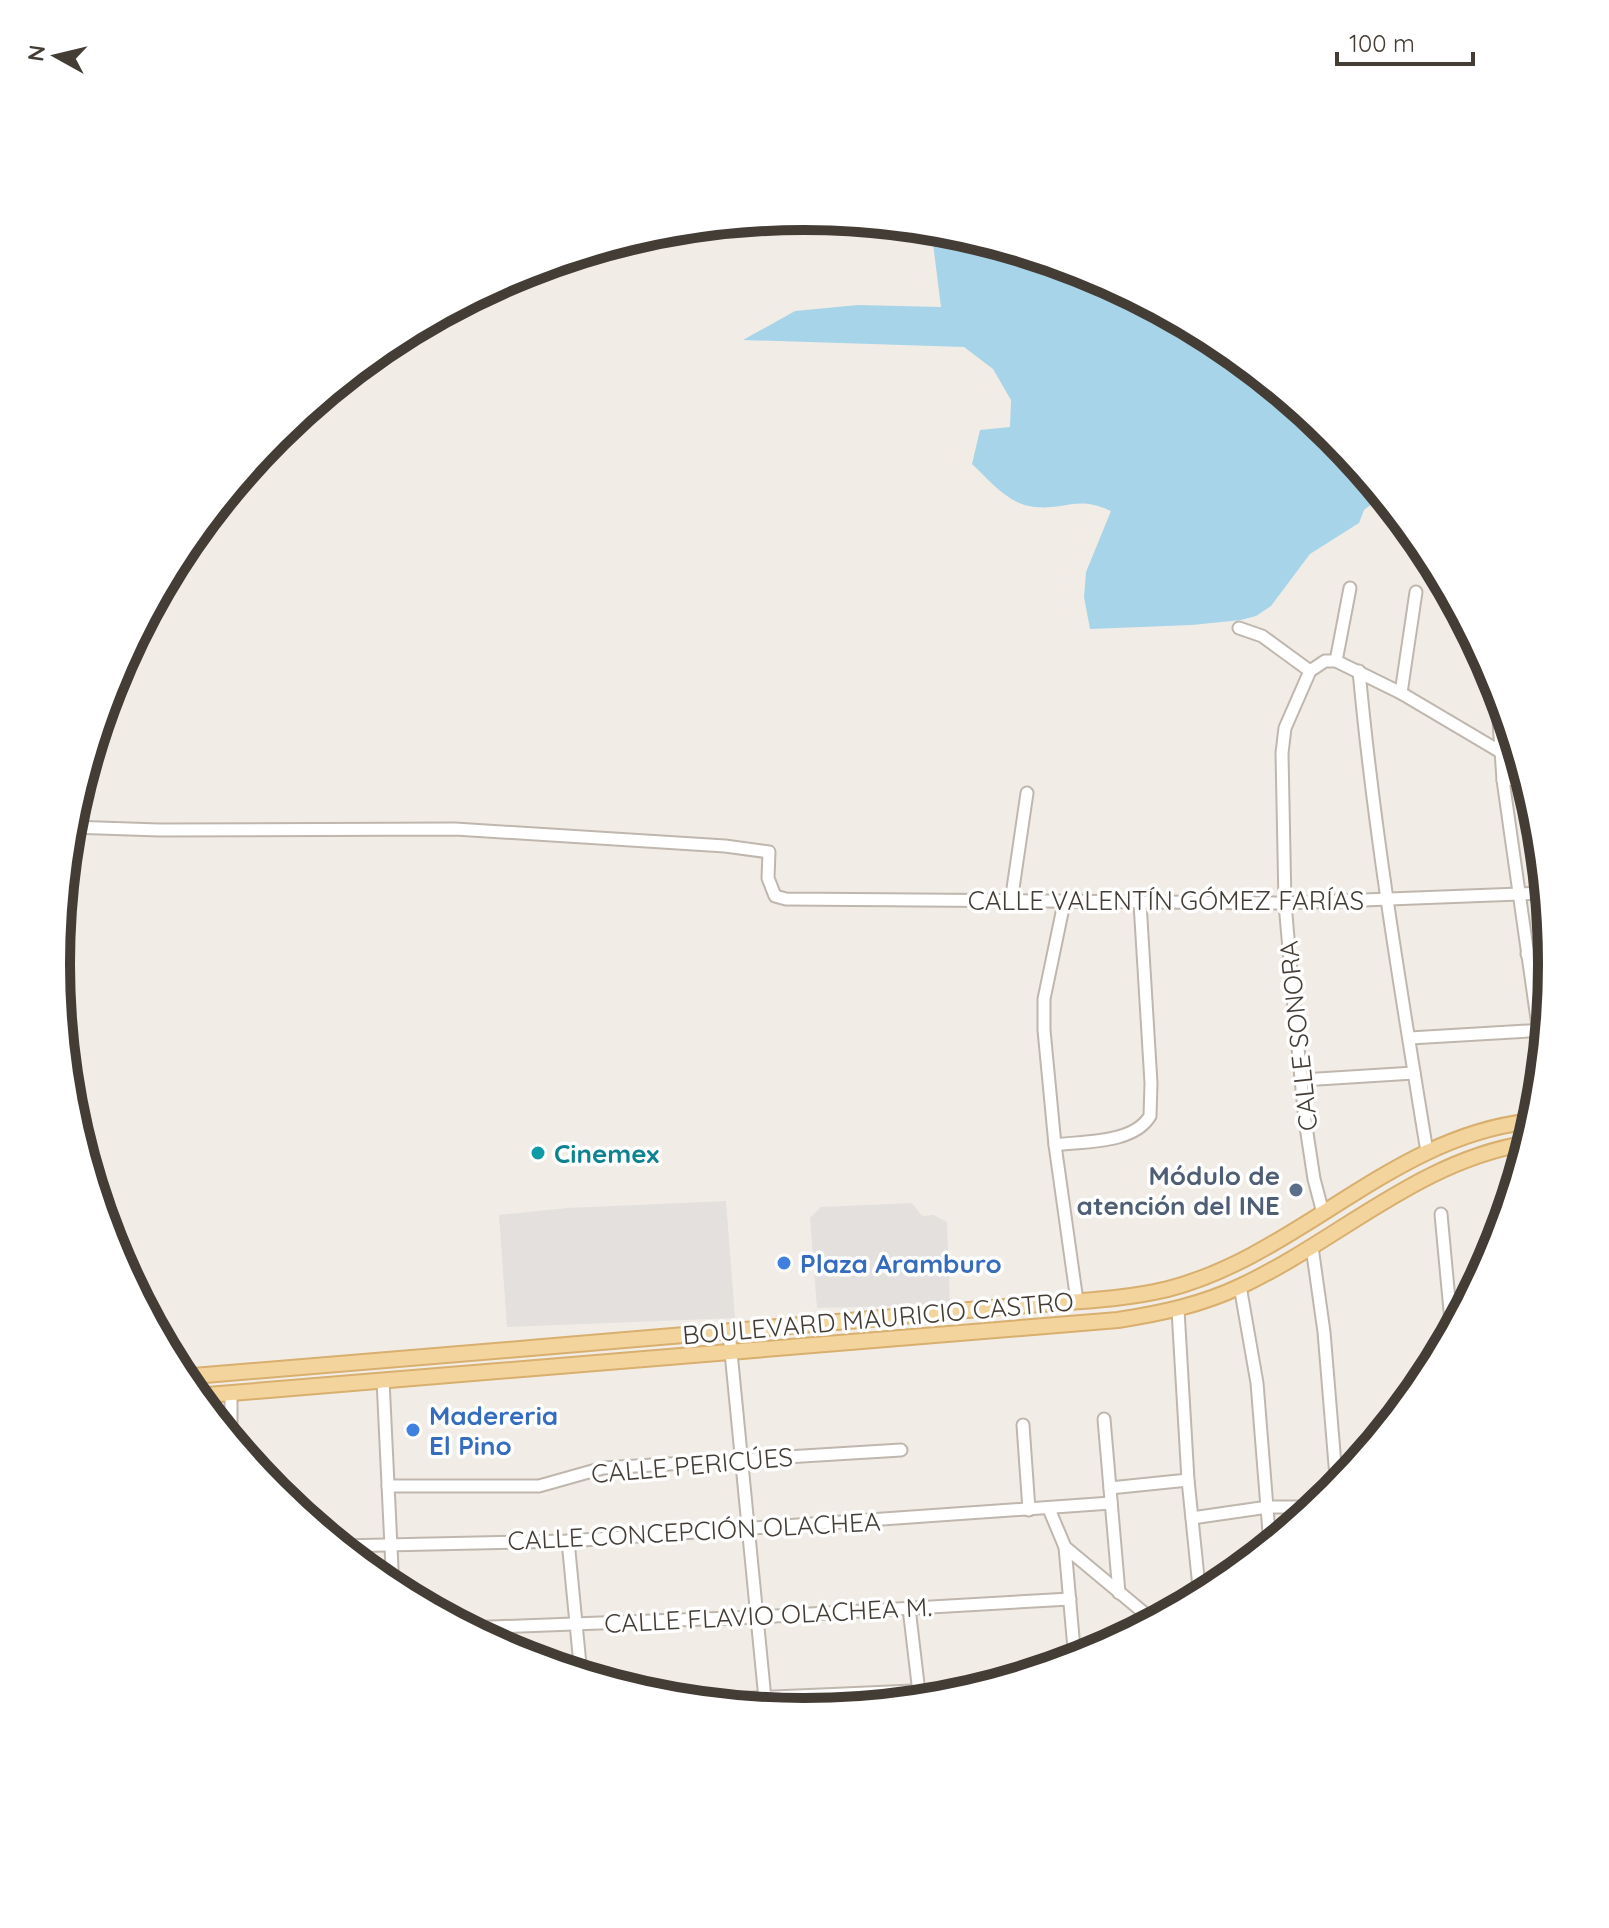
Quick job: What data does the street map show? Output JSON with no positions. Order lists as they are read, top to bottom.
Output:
{
  "streets": {
    "main road": ["BOULEVARD MAURICIO CASTRO"],
    "street": [
      "CALLE VALENTÍN GÓMEZ FARÍAS",
      "CALLE SONORA",
      "CALLE PERICÚES",
      "CALLE CONCEPCIÓN OLACHEA",
      "CALLE FLAVIO OLACHEA M."
    ]
  },
  "crossings": [
    ["CALLE VALENTÍN GÓMEZ FARÍAS", "CALLE SONORA"],
    ["CALLE SONORA", "BOULEVARD MAURICIO CASTRO"]
  ],
  "places": [
    "Cinemex",
    "Módulo de atención del INE",
    "Plaza Aramburo",
    "Madereria El Pino"
  ],
  "scale_bar": "100 m",
  "north": "left"
}
